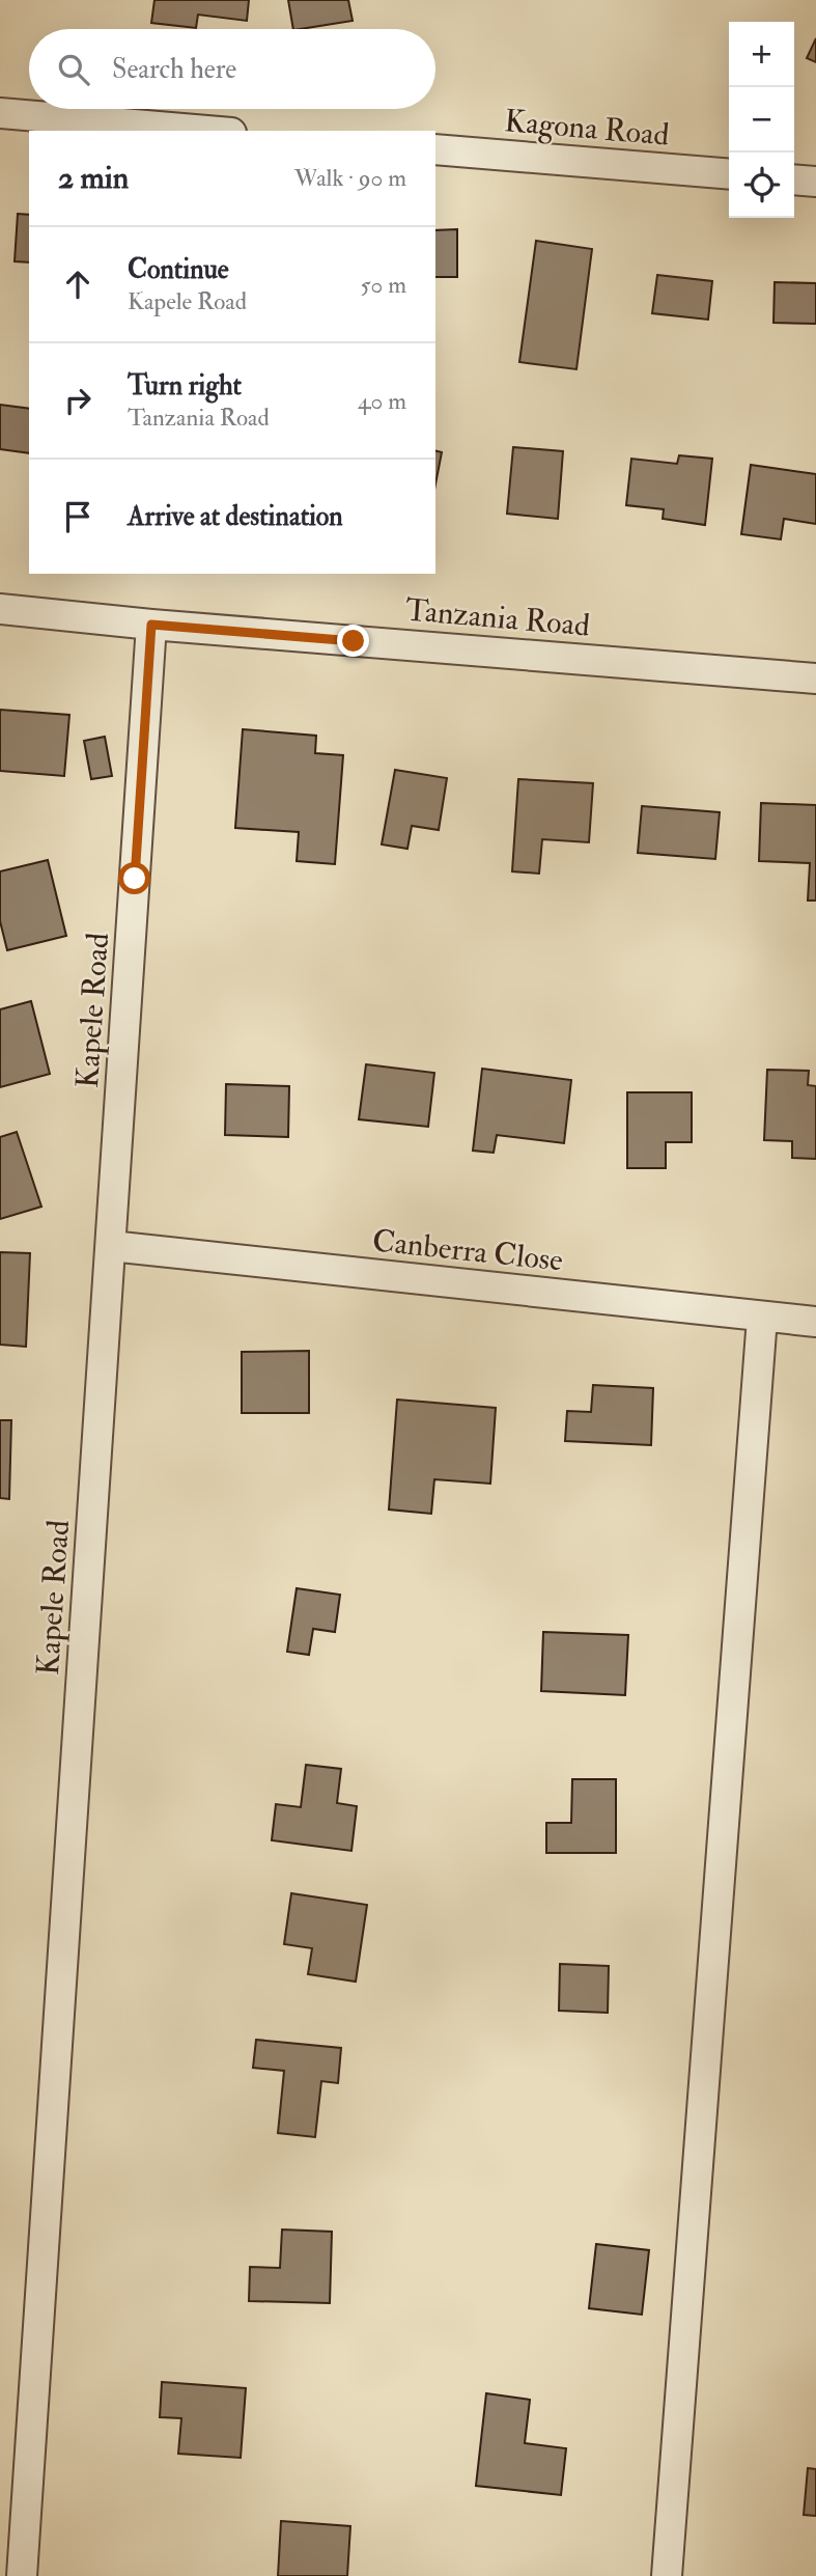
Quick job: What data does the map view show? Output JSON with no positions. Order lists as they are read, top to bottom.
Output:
{
  "streets": {
    "street": [
      "Kagona Road",
      "Tanzania Road",
      "Kapele Road",
      "Canberra Close"
    ]
  },
  "crossings": [
    ["Tanzania Road", "Kapele Road"],
    ["Kapele Road", "Canberra Close"]
  ],
  "page": {
    "map_buttons": ["+", "−"],
    "search": "Search here",
    "heading": ["2 min", "Walk · 90 m"],
    "list": [
      ["Continue", "Kapele Road", "50 m"],
      ["Turn right", "Tanzania Road", "40 m"],
      "Arrive at destination"
    ]
  }
}
